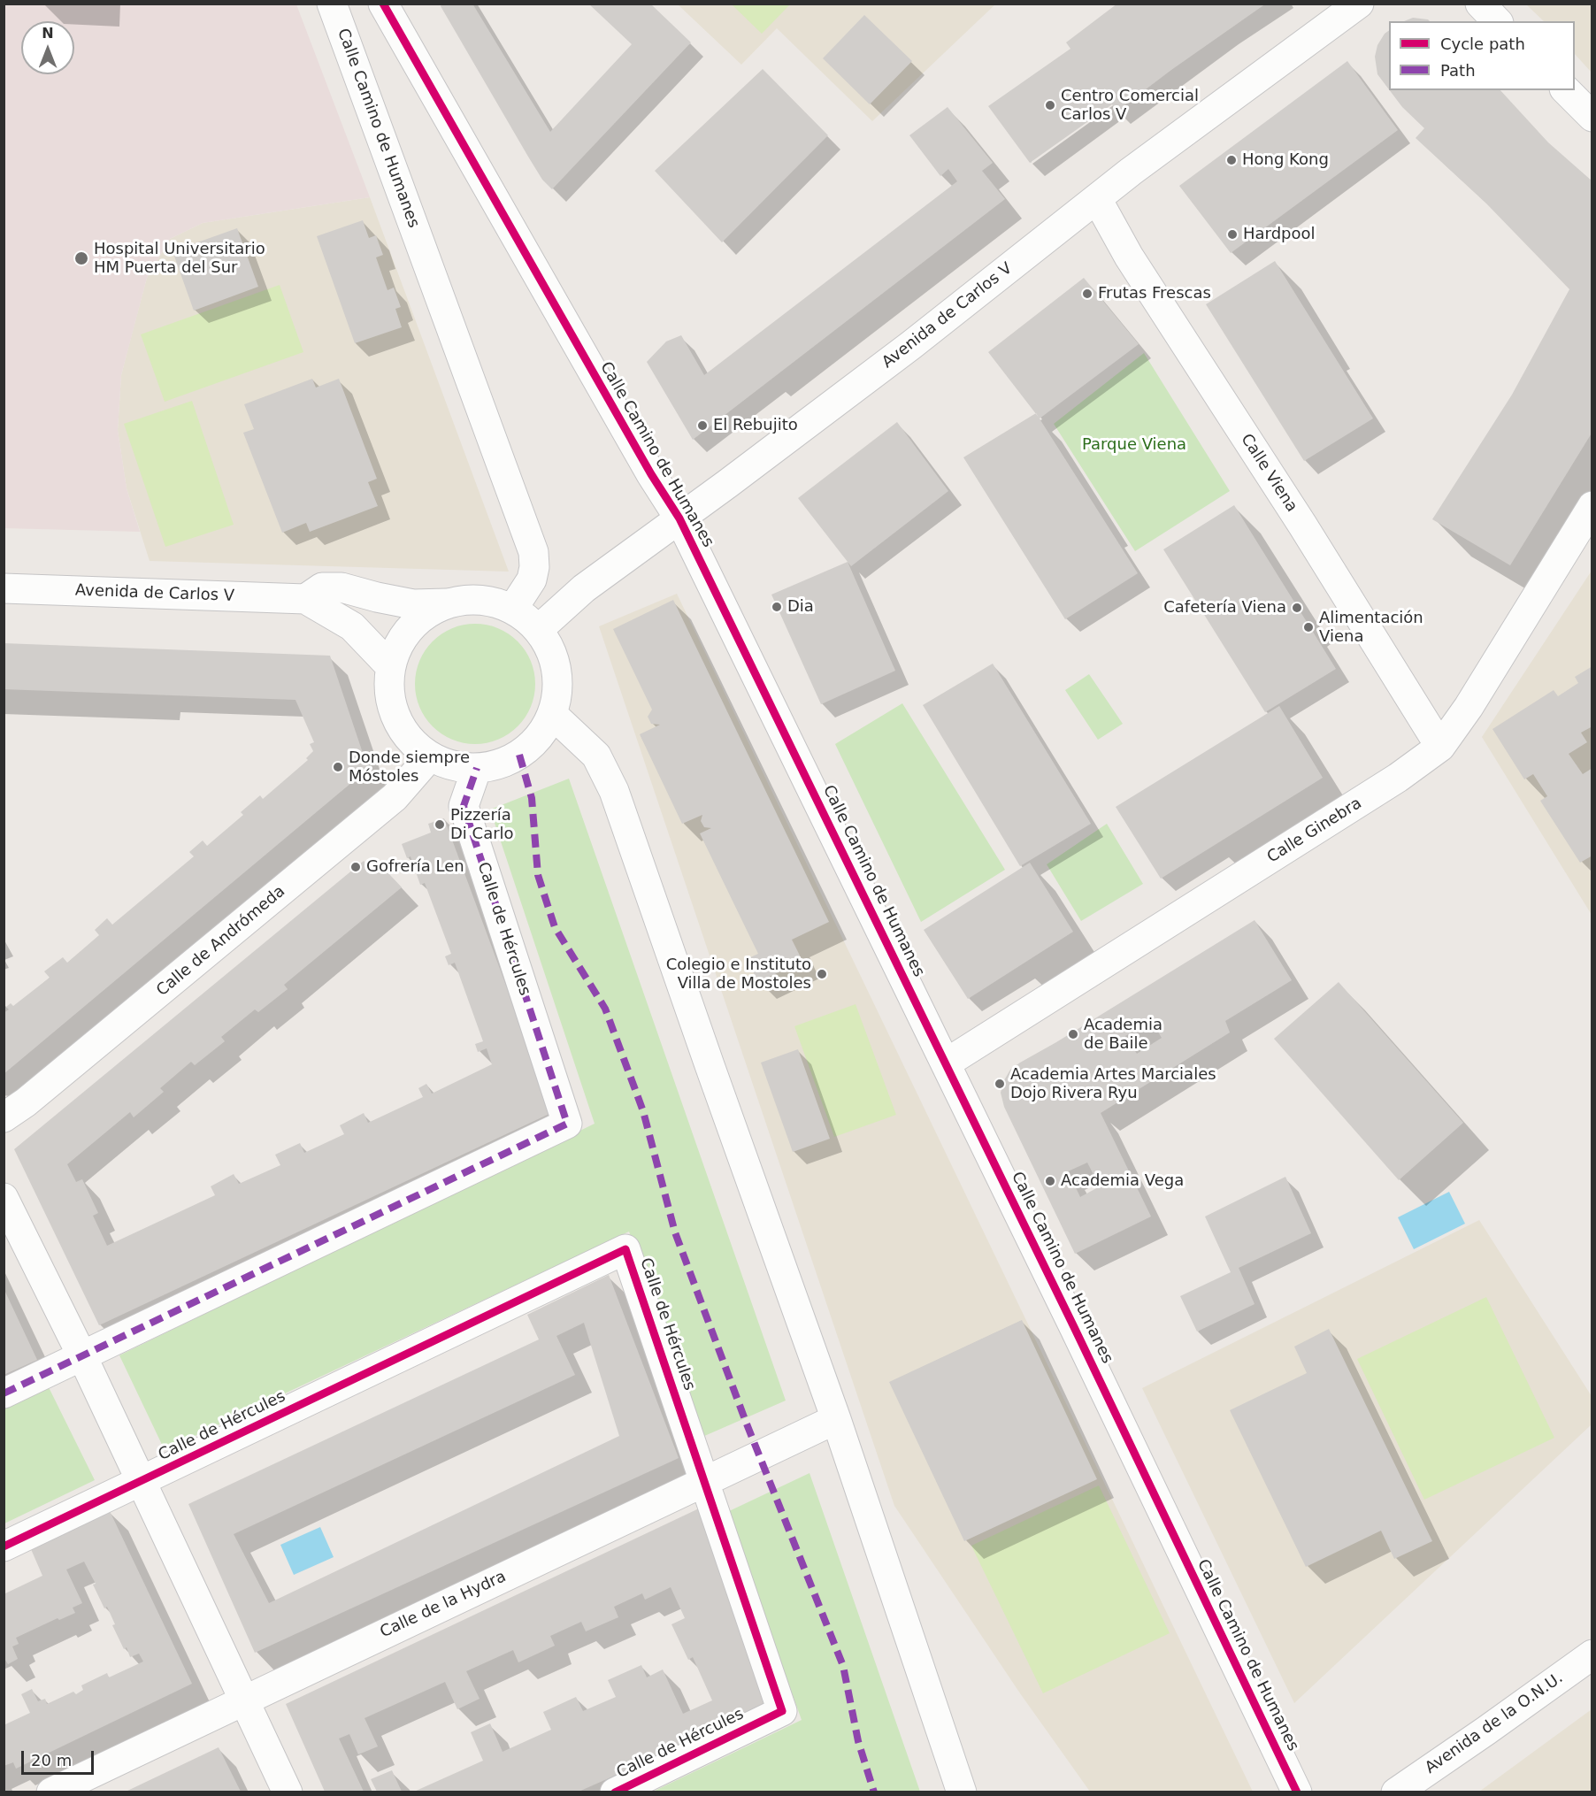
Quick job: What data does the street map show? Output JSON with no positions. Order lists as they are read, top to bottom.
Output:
{
  "streets": {
    "street": [
      "Calle Camino de Humanes",
      "Avenida de Carlos V",
      "Calle Viena",
      "Calle Ginebra",
      "Calle de Hércules",
      "Calle de Andrómeda",
      "Calle de la Hydra",
      "Avenida de la O.N.U."
    ]
  },
  "crossings": [
    ["Calle Camino de Humanes", "Avenida de Carlos V"],
    ["Calle Camino de Humanes", "Calle Ginebra"],
    ["Calle Camino de Humanes", "Calle de Hércules"],
    ["Calle Camino de Humanes", "Calle de Andrómeda"],
    ["Avenida de Carlos V", "Calle Viena"],
    ["Avenida de Carlos V", "Calle de Hércules"],
    ["Avenida de Carlos V", "Calle de Andrómeda"],
    ["Calle Viena", "Calle Ginebra"],
    ["Calle de Hércules", "Calle de Andrómeda"],
    ["Calle de Hércules", "Calle de la Hydra"]
  ],
  "parks": ["Parque Viena"],
  "places": [
    "Centro Comercial Carlos V",
    "Hong Kong",
    "Hardpool",
    "Hospital Universitario HM Puerta del Sur",
    "Frutas Frescas",
    "El Rebujito",
    "Dia",
    "Cafetería Viena",
    "Alimentación Viena",
    "Donde siempre Móstoles",
    "Pizzería Di Carlo",
    "Gofrería Len",
    "Colegio e Instituto Villa de Mostoles",
    "Academia de Baile",
    "Academia Artes Marciales Dojo Rivera Ryu",
    "Academia Vega"
  ],
  "legend": ["Cycle path", "Path"],
  "scale_bar": "20 m",
  "north": "top"
}
